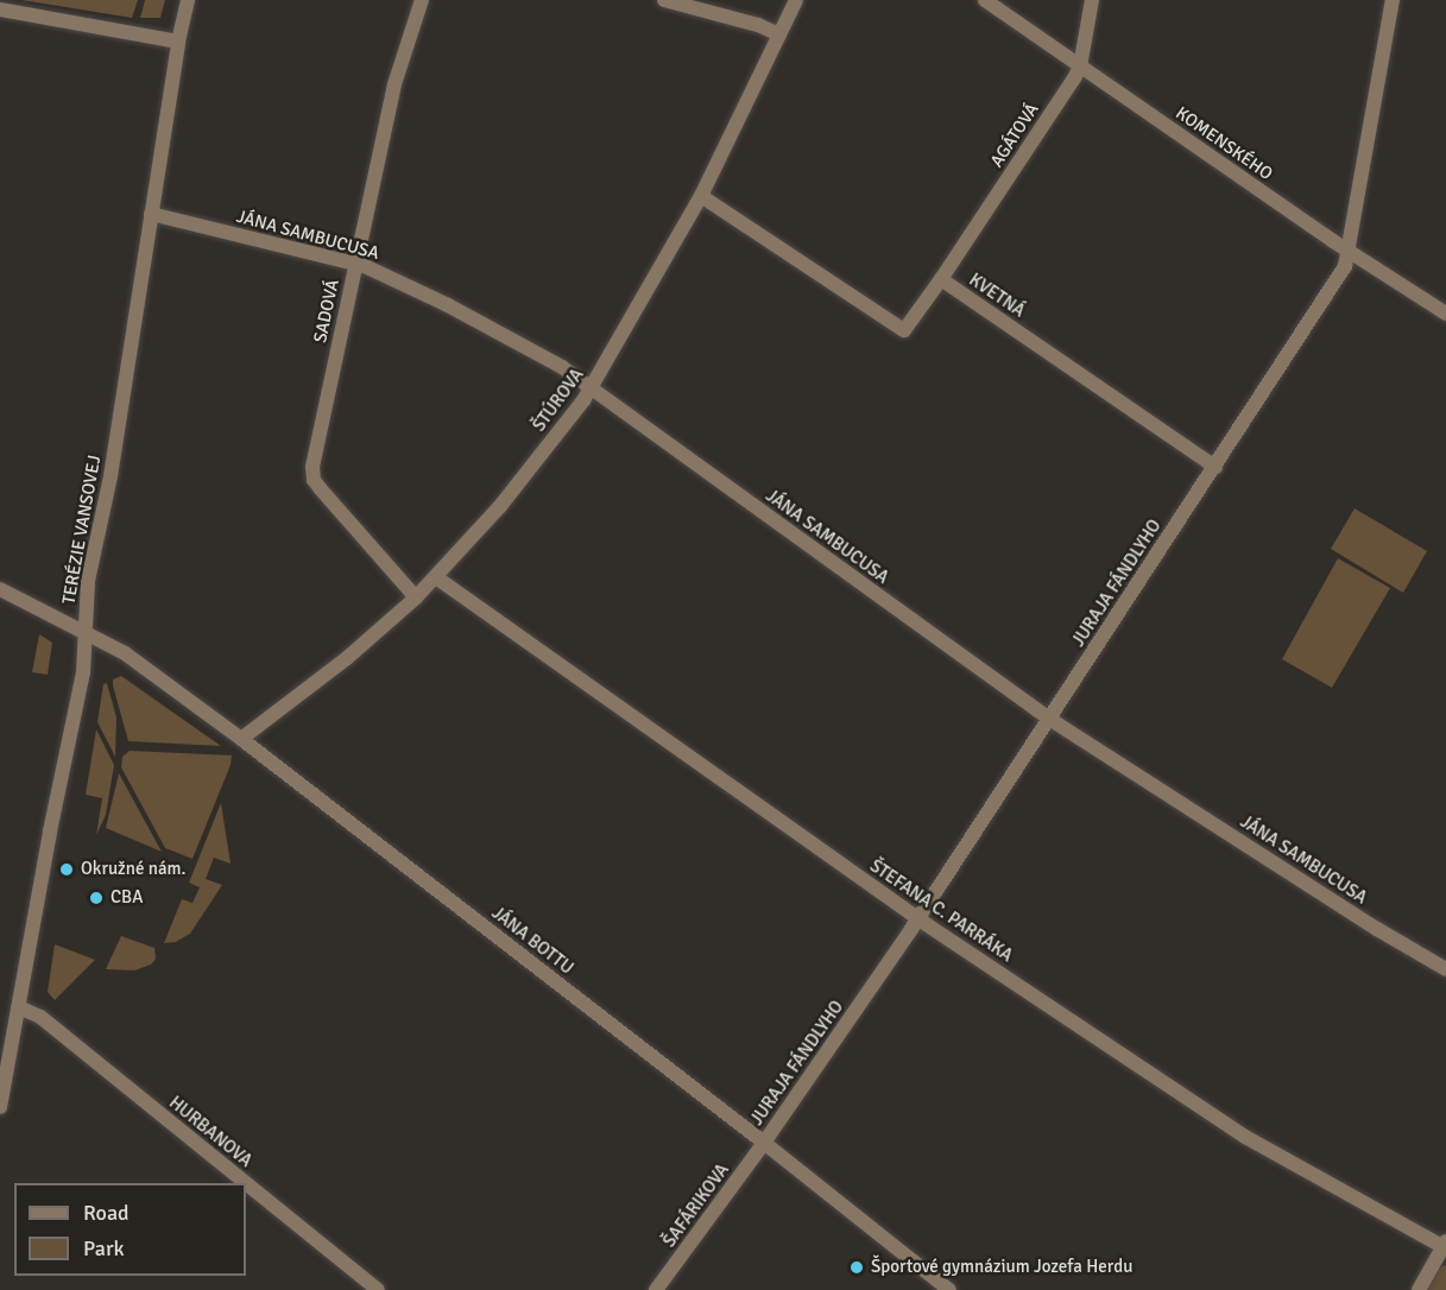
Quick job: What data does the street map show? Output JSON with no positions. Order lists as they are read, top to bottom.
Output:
{
  "streets": {
    "street": [
      "AGÁTOVÁ",
      "KOMENSKÉHO",
      "JÁNA SAMBUCUSA",
      "KVETNÁ",
      "SADOVÁ",
      "ŠTÚROVA",
      "TERÉZIE VANSOVEJ",
      "JURAJA FÁNDLYHO",
      "ŠTEFANA C. PARRÁKA",
      "JÁNA BOTTU",
      "HURBANOVA",
      "ŠAFÁRIKOVA"
    ]
  },
  "crossings": [
    ["AGÁTOVÁ", "KOMENSKÉHO"],
    ["AGÁTOVÁ", "KVETNÁ"],
    ["KOMENSKÉHO", "JURAJA FÁNDLYHO"],
    ["JÁNA SAMBUCUSA", "SADOVÁ"],
    ["JÁNA SAMBUCUSA", "ŠTÚROVA"],
    ["JÁNA SAMBUCUSA", "TERÉZIE VANSOVEJ"],
    ["JÁNA SAMBUCUSA", "JURAJA FÁNDLYHO"],
    ["KVETNÁ", "ŠTÚROVA"],
    ["KVETNÁ", "JURAJA FÁNDLYHO"],
    ["SADOVÁ", "ŠTÚROVA"],
    ["ŠTÚROVA", "ŠTEFANA C. PARRÁKA"],
    ["ŠTÚROVA", "JÁNA BOTTU"],
    ["TERÉZIE VANSOVEJ", "JÁNA BOTTU"],
    ["TERÉZIE VANSOVEJ", "HURBANOVA"],
    ["JURAJA FÁNDLYHO", "ŠTEFANA C. PARRÁKA"],
    ["JURAJA FÁNDLYHO", "JÁNA BOTTU"],
    ["JURAJA FÁNDLYHO", "ŠAFÁRIKOVA"],
    ["JÁNA BOTTU", "ŠAFÁRIKOVA"]
  ],
  "places": ["Okružné nám.", "CBA", "Športové gymnázium Jozefa Herdu"],
  "legend": ["Road", "Park"]
}
